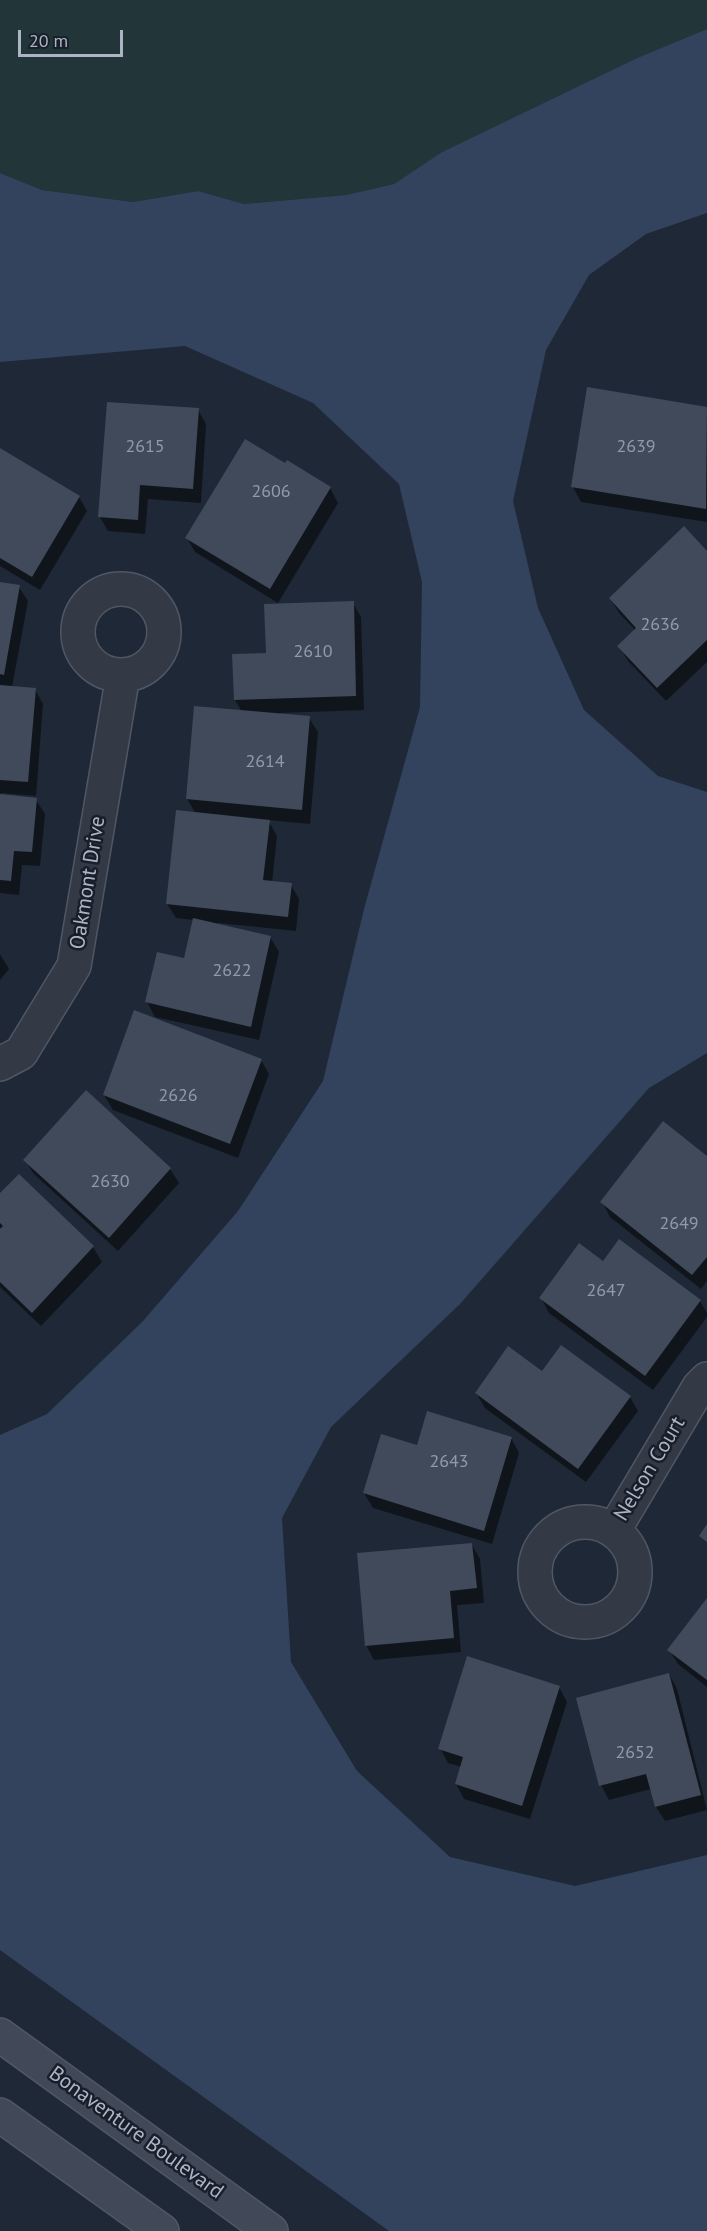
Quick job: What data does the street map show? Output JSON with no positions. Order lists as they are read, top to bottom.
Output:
{
  "streets": {
    "main road": ["Bonaventure Boulevard"],
    "street": ["Oakmont Drive", "Nelson Court"]
  },
  "house_numbers": [
    "2615",
    "2639",
    "2606",
    "2636",
    "2610",
    "2614",
    "2622",
    "2626",
    "2630",
    "2649",
    "2647",
    "2643",
    "2652"
  ],
  "scale_bar": "20 m"
}
